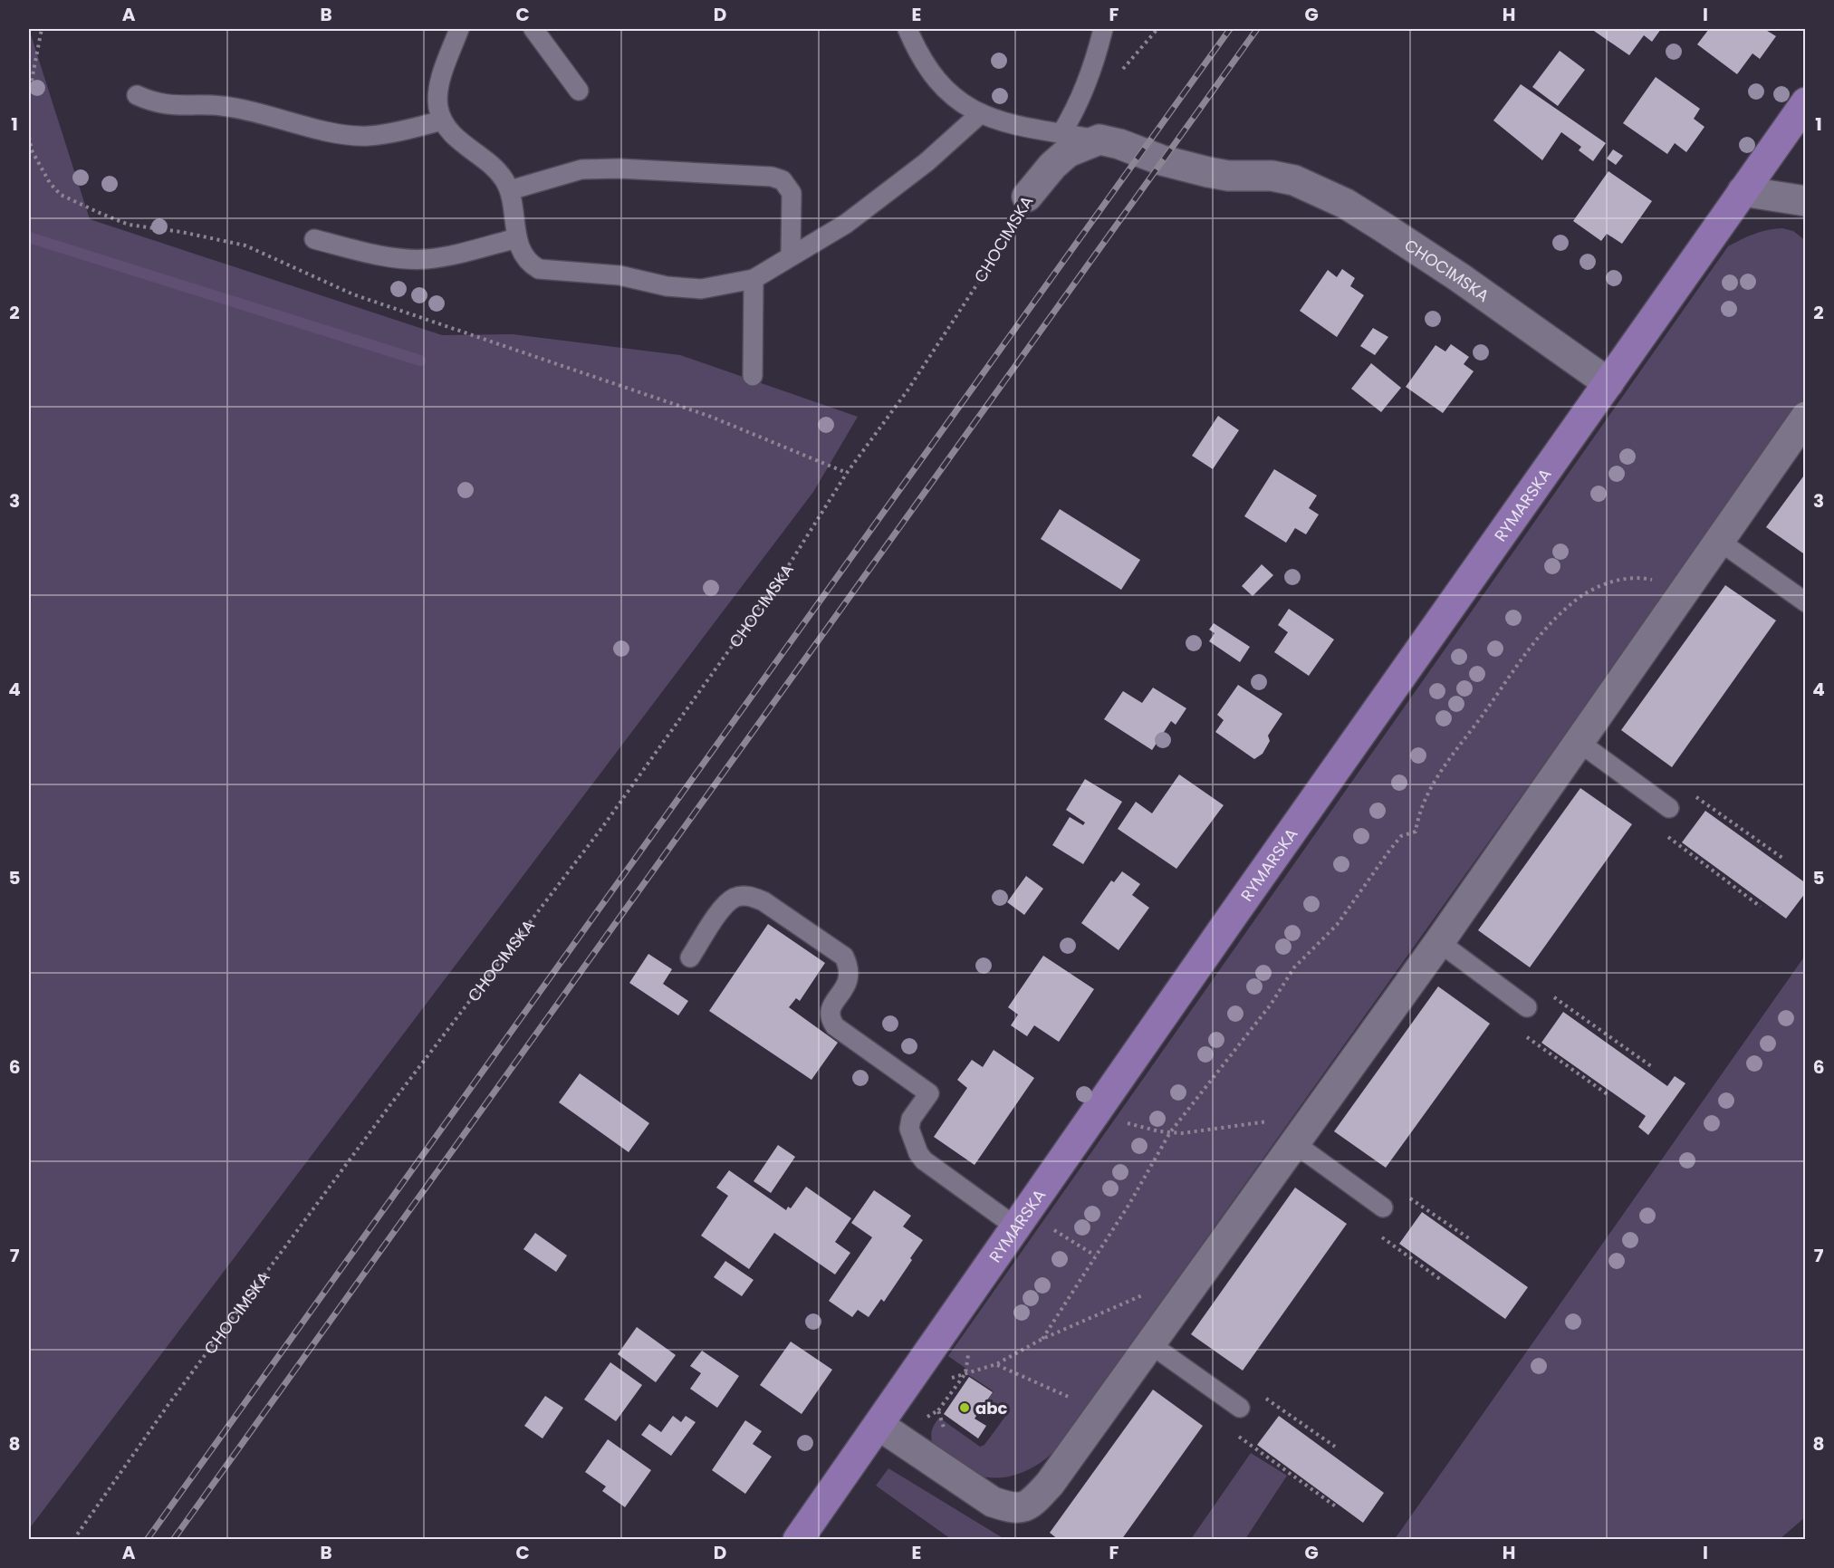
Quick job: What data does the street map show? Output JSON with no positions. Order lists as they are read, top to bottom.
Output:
{
  "streets": {
    "main road": ["RYMARSKA"],
    "street": ["CHOCIMSKA"]
  },
  "crossings": [
    ["CHOCIMSKA", "RYMARSKA"]
  ],
  "places": ["abc"],
  "grid": {
    "columns": [
      "A",
      "B",
      "C",
      "D",
      "E",
      "F",
      "G",
      "H",
      "I"
    ],
    "rows": [
      "1",
      "2",
      "3",
      "4",
      "5",
      "6",
      "7",
      "8"
    ]
  }
}
